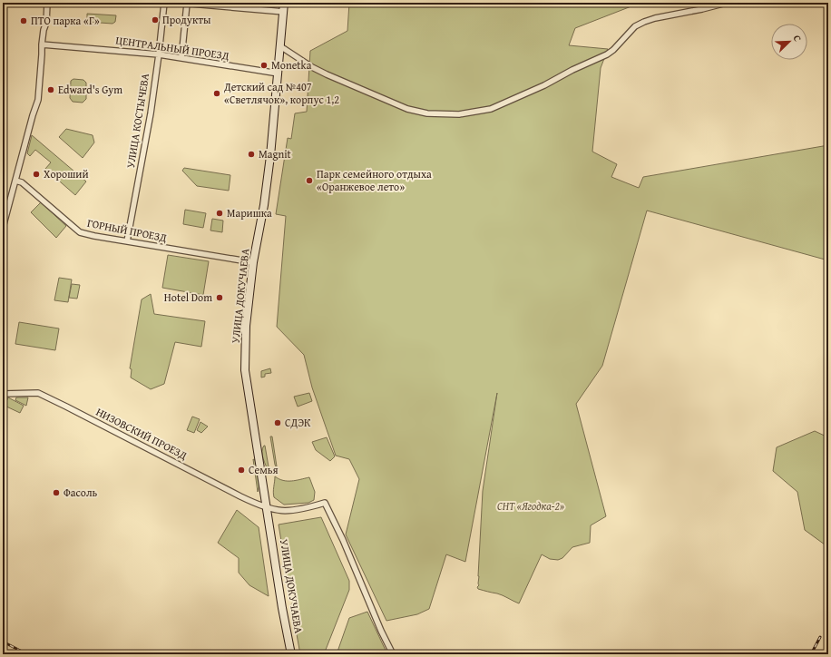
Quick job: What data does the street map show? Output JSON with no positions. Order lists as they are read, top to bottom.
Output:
{
  "streets": {
    "main road": ["УЛИЦА ДОКУЧАЕВА"],
    "street": [
      "ЦЕНТРАЛЬНЫЙ ПРОЕЗД",
      "УЛИЦА КОСТЫЧЕВА",
      "ГОРНЫЙ ПРОЕЗД",
      "НИЗОВСКИЙ ПРОЕЗД"
    ]
  },
  "crossings": [
    ["ЦЕНТРАЛЬНЫЙ ПРОЕЗД", "УЛИЦА КОСТЫЧЕВА"],
    ["ЦЕНТРАЛЬНЫЙ ПРОЕЗД", "УЛИЦА ДОКУЧАЕВА"],
    ["УЛИЦА КОСТЫЧЕВА", "ГОРНЫЙ ПРОЕЗД"],
    ["ГОРНЫЙ ПРОЕЗД", "УЛИЦА ДОКУЧАЕВА"],
    ["УЛИЦА ДОКУЧАЕВА", "НИЗОВСКИЙ ПРОЕЗД"]
  ],
  "parks": ["СНТ «Ягодка-2»"],
  "places": [
    "Продукты",
    "ПТО парка «Г»",
    "Monetka",
    "Edward's Gym",
    "Детский сад №407 «Светлячок», корпус 1,2",
    "Magnit",
    "Хороший",
    "Парк семейного отдыха «Оранжевое лето»",
    "Маришка",
    "Hotel Dom",
    "СДЭК",
    "Семья",
    "Фасоль"
  ],
  "north": "top right"
}
